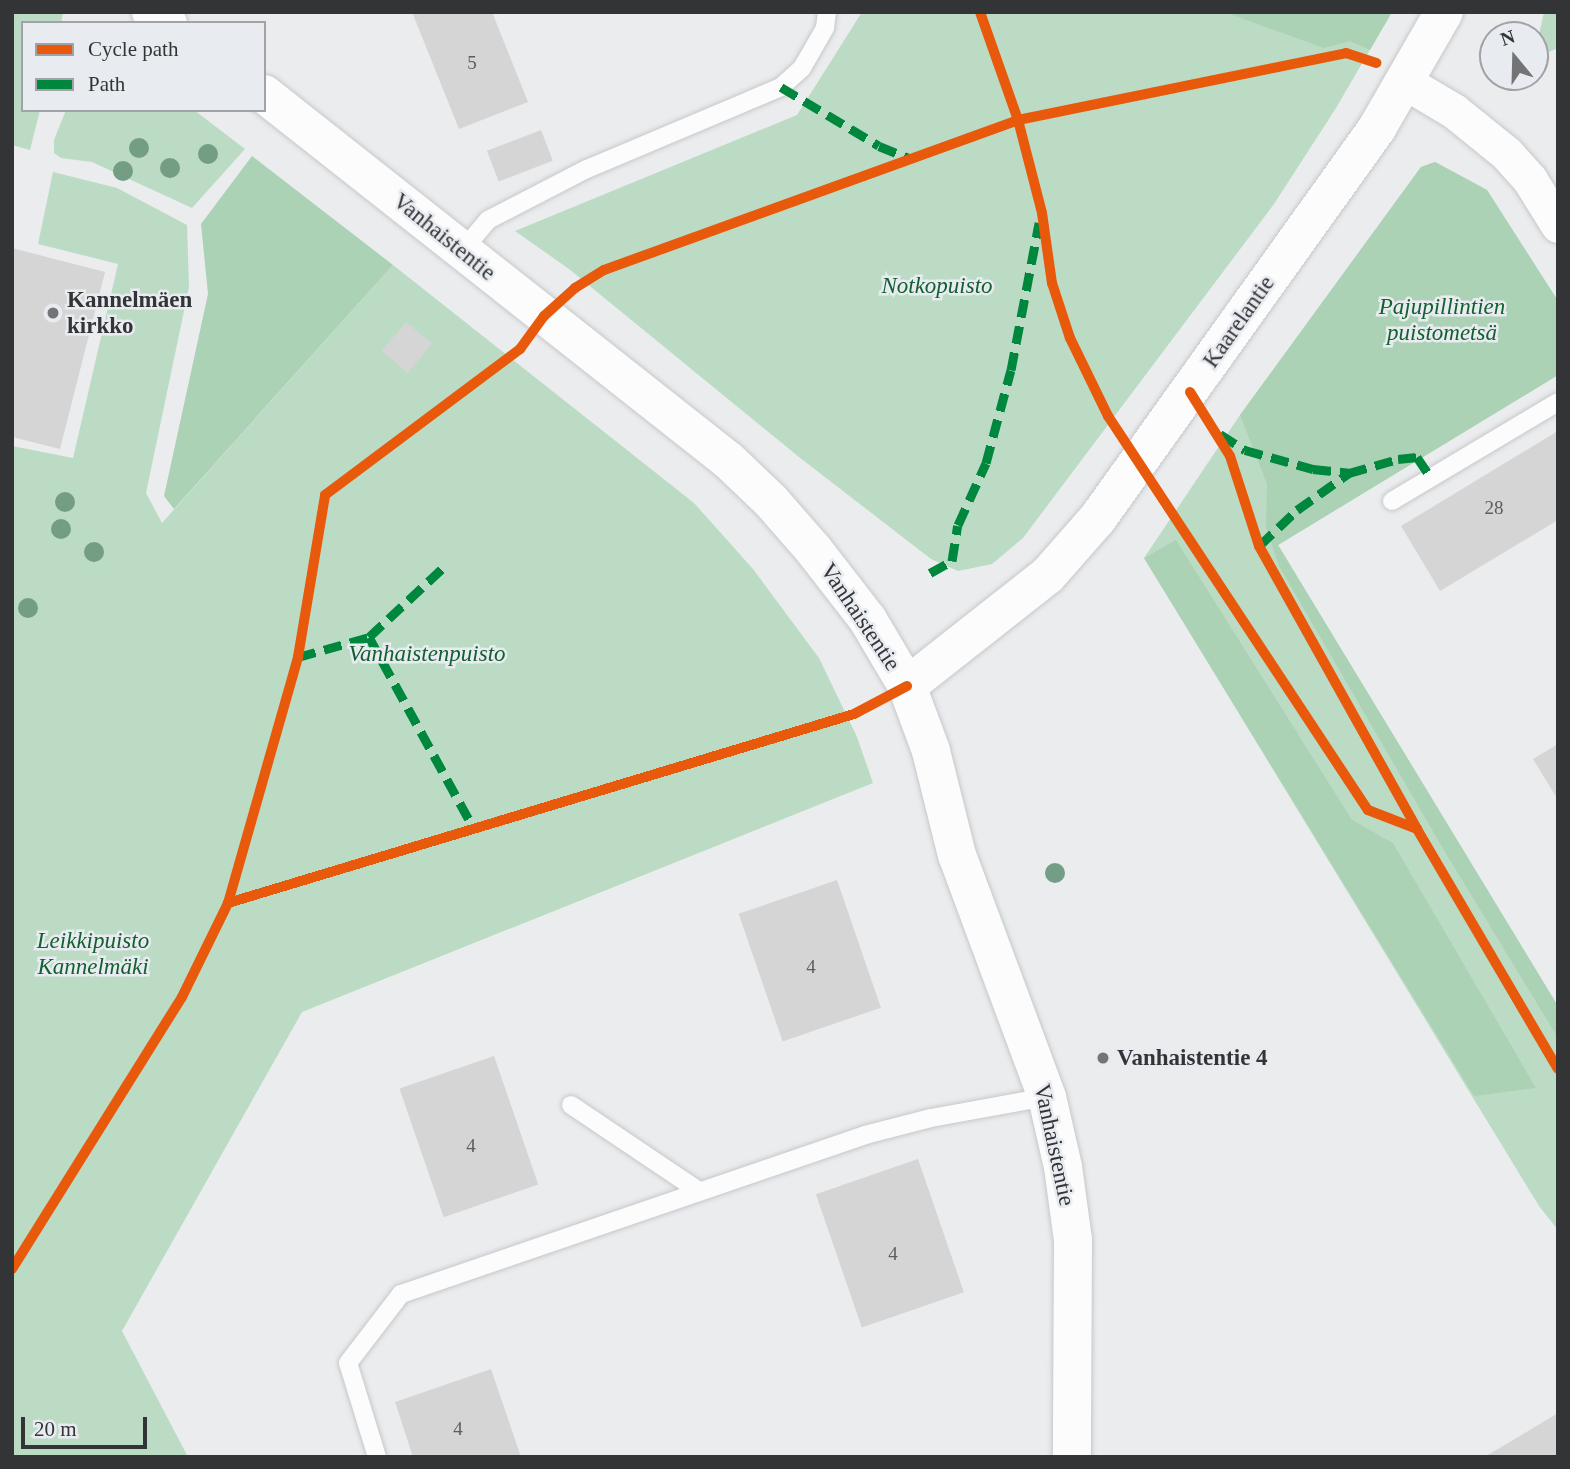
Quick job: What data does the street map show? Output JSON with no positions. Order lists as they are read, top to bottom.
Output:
{
  "streets": {
    "main road": ["Vanhaistentie", "Kaarelantie"]
  },
  "crossings": [
    ["Vanhaistentie", "Kaarelantie"]
  ],
  "parks": [
    "Notkopuisto",
    "Pajupillintien puistometsä",
    "Vanhaistenpuisto",
    "Leikkipuisto Kannelmäki"
  ],
  "places": ["Kannelmäen kirkko", "Vanhaistentie 4"],
  "house_numbers": [
    "5",
    "28",
    "4",
    "4",
    "4",
    "4"
  ],
  "legend": ["Cycle path", "Path"],
  "scale_bar": "20 m",
  "north": "top"
}
